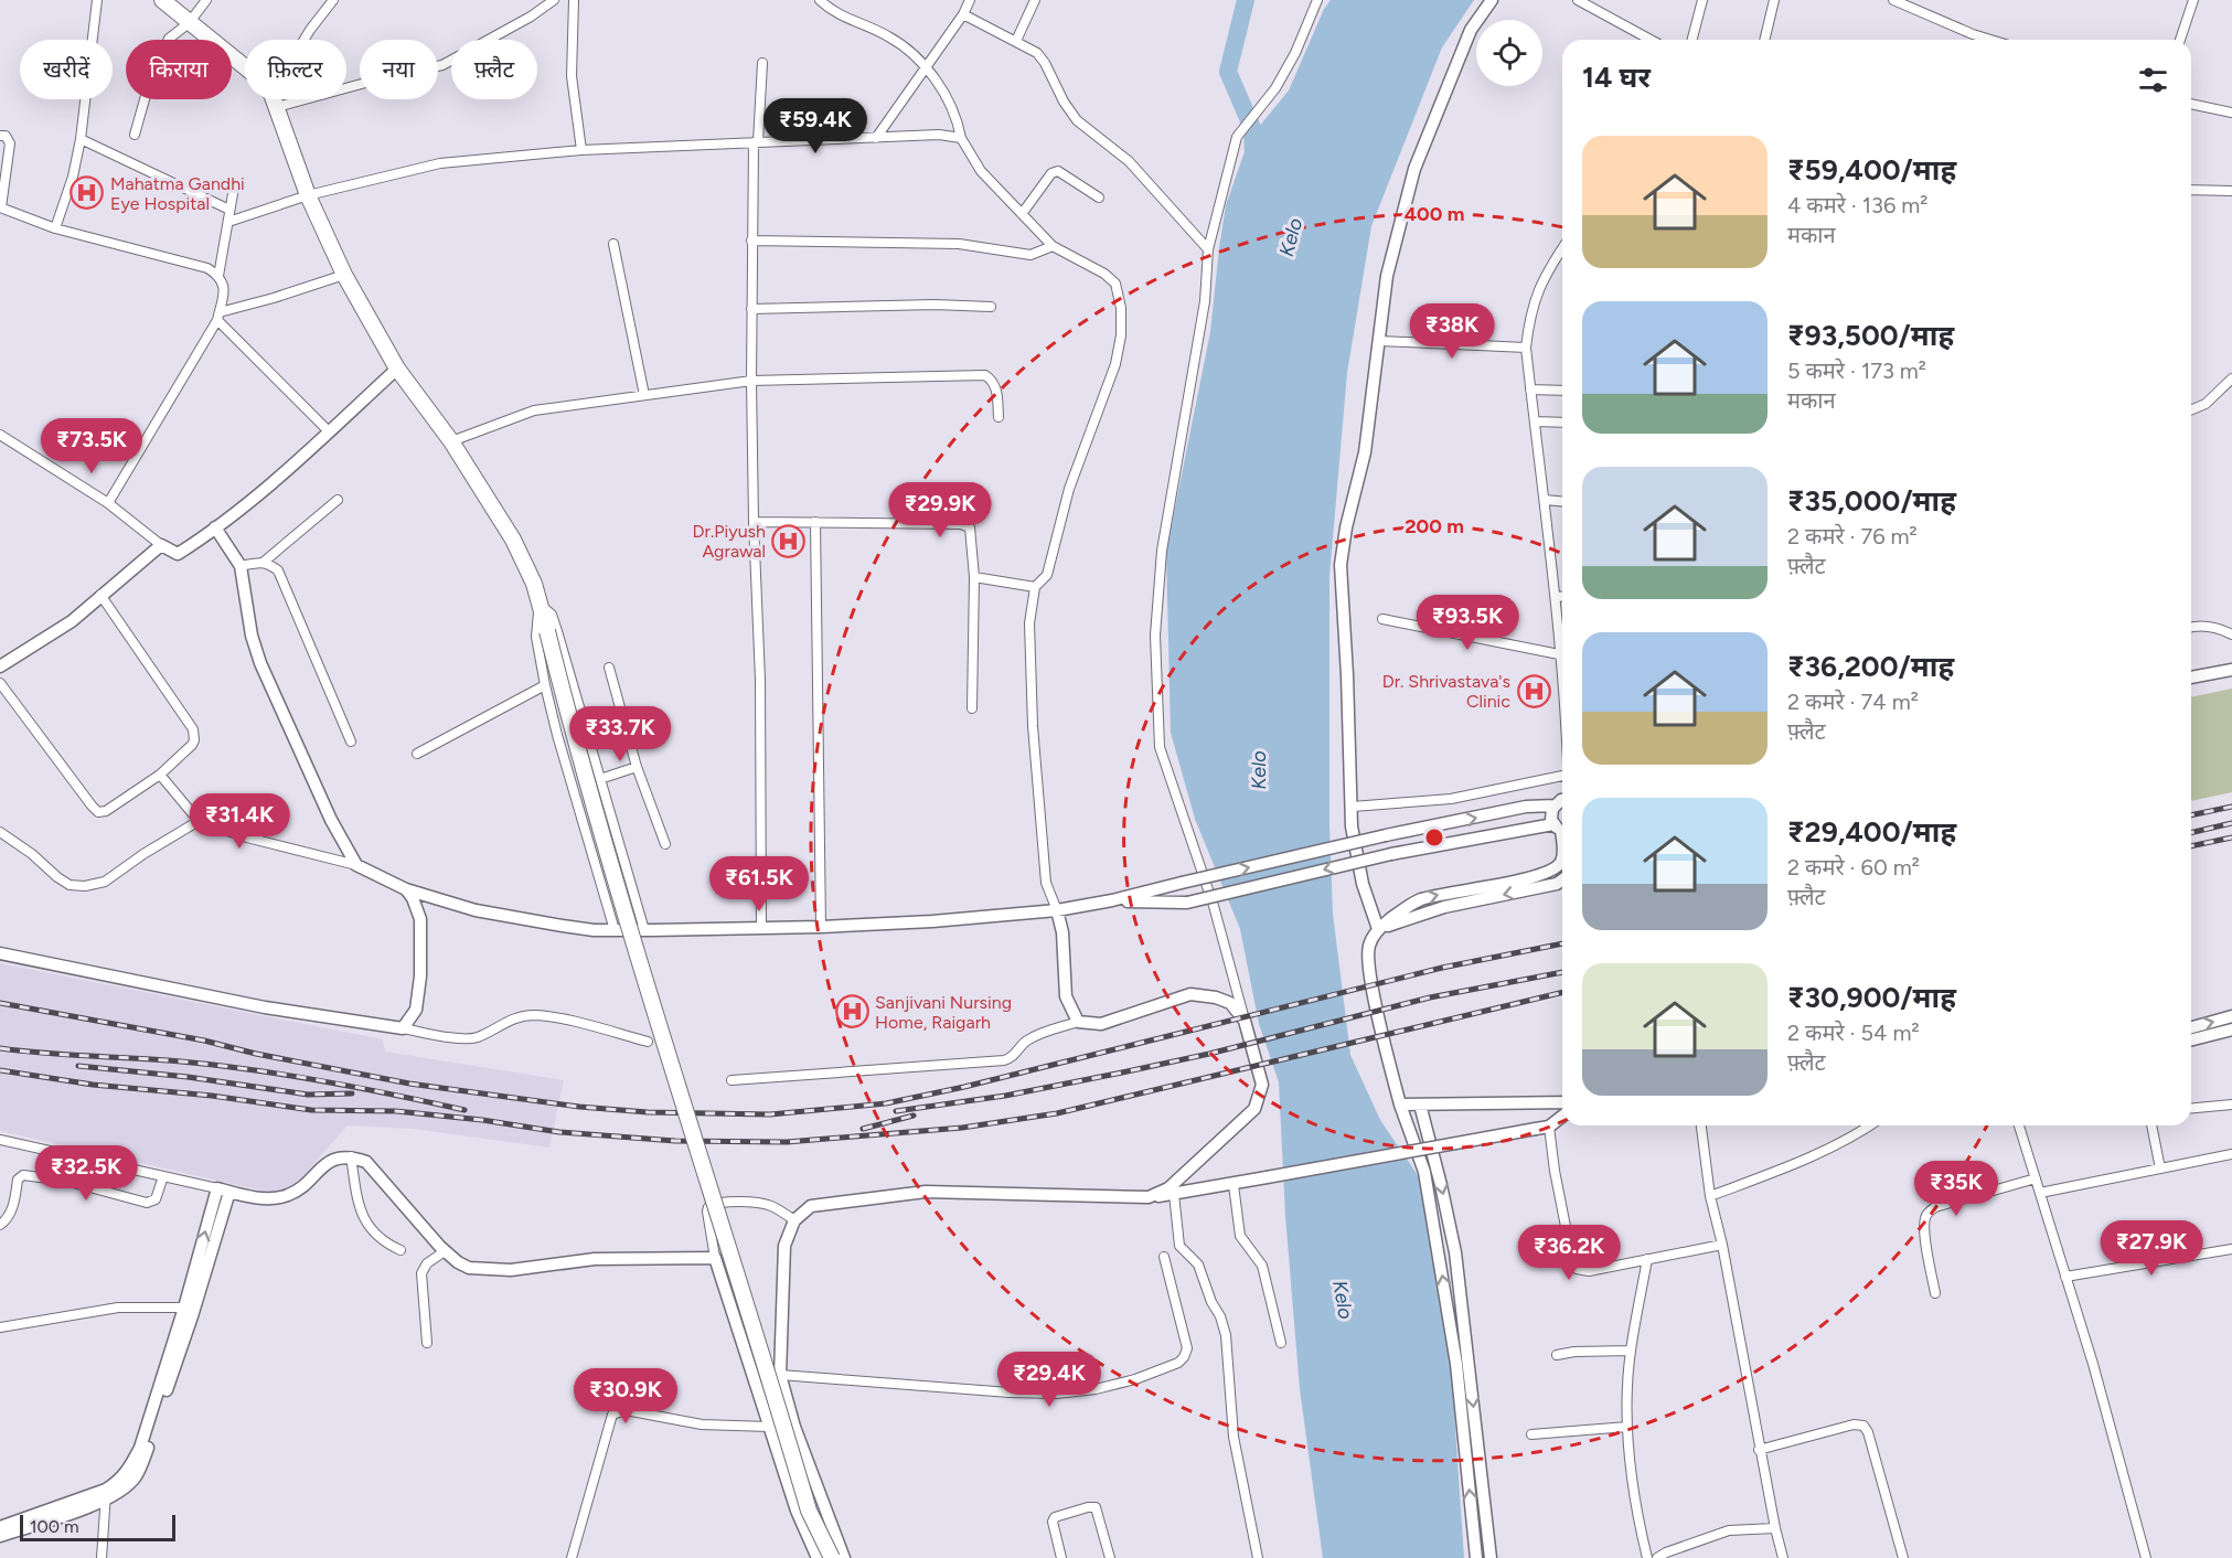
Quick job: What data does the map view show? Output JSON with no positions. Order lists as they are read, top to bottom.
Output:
{
  "water": ["Kelo"],
  "places": {
    "hospital": [
      "Mahatma Gandhi Eye Hospital",
      "Dr.Piyush Agrawal",
      "Dr. Shrivastava's Clinic",
      "Sanjivani Nursing Home, Raigarh"
    ]
  },
  "scale_bar": "100 m",
  "page": {
    "chip": [
      "खरीदें",
      "किराया",
      "फ़िल्टर",
      "नया",
      "फ़्लैट"
    ],
    "heading": "14 घर",
    "price": [
      "₹59.4K",
      "₹38K",
      "₹73.5K",
      "₹29.9K",
      "₹93.5K",
      "₹33.7K",
      "₹31.4K",
      "₹61.5K",
      "₹32.5K",
      "₹35K",
      "₹27.9K",
      "₹36.2K",
      "₹29.4K",
      "₹30.9K"
    ],
    "list": [
      {
        "name": "₹59,400/माह",
        "note": "4 कमरे · 136 m² · मकान"
      },
      {
        "name": "₹93,500/माह",
        "note": "5 कमरे · 173 m² · मकान"
      },
      {
        "name": "₹35,000/माह",
        "note": "2 कमरे · 76 m² · फ़्लैट"
      },
      {
        "name": "₹36,200/माह",
        "note": "2 कमरे · 74 m² · फ़्लैट"
      },
      {
        "name": "₹29,400/माह",
        "note": "2 कमरे · 60 m² · फ़्लैट"
      },
      {
        "name": "₹30,900/माह",
        "note": "2 कमरे · 54 m² · फ़्लैट"
      }
    ],
    "scale": "100 m"
  },
  "rings": ["400 m", "200 m"]
}
